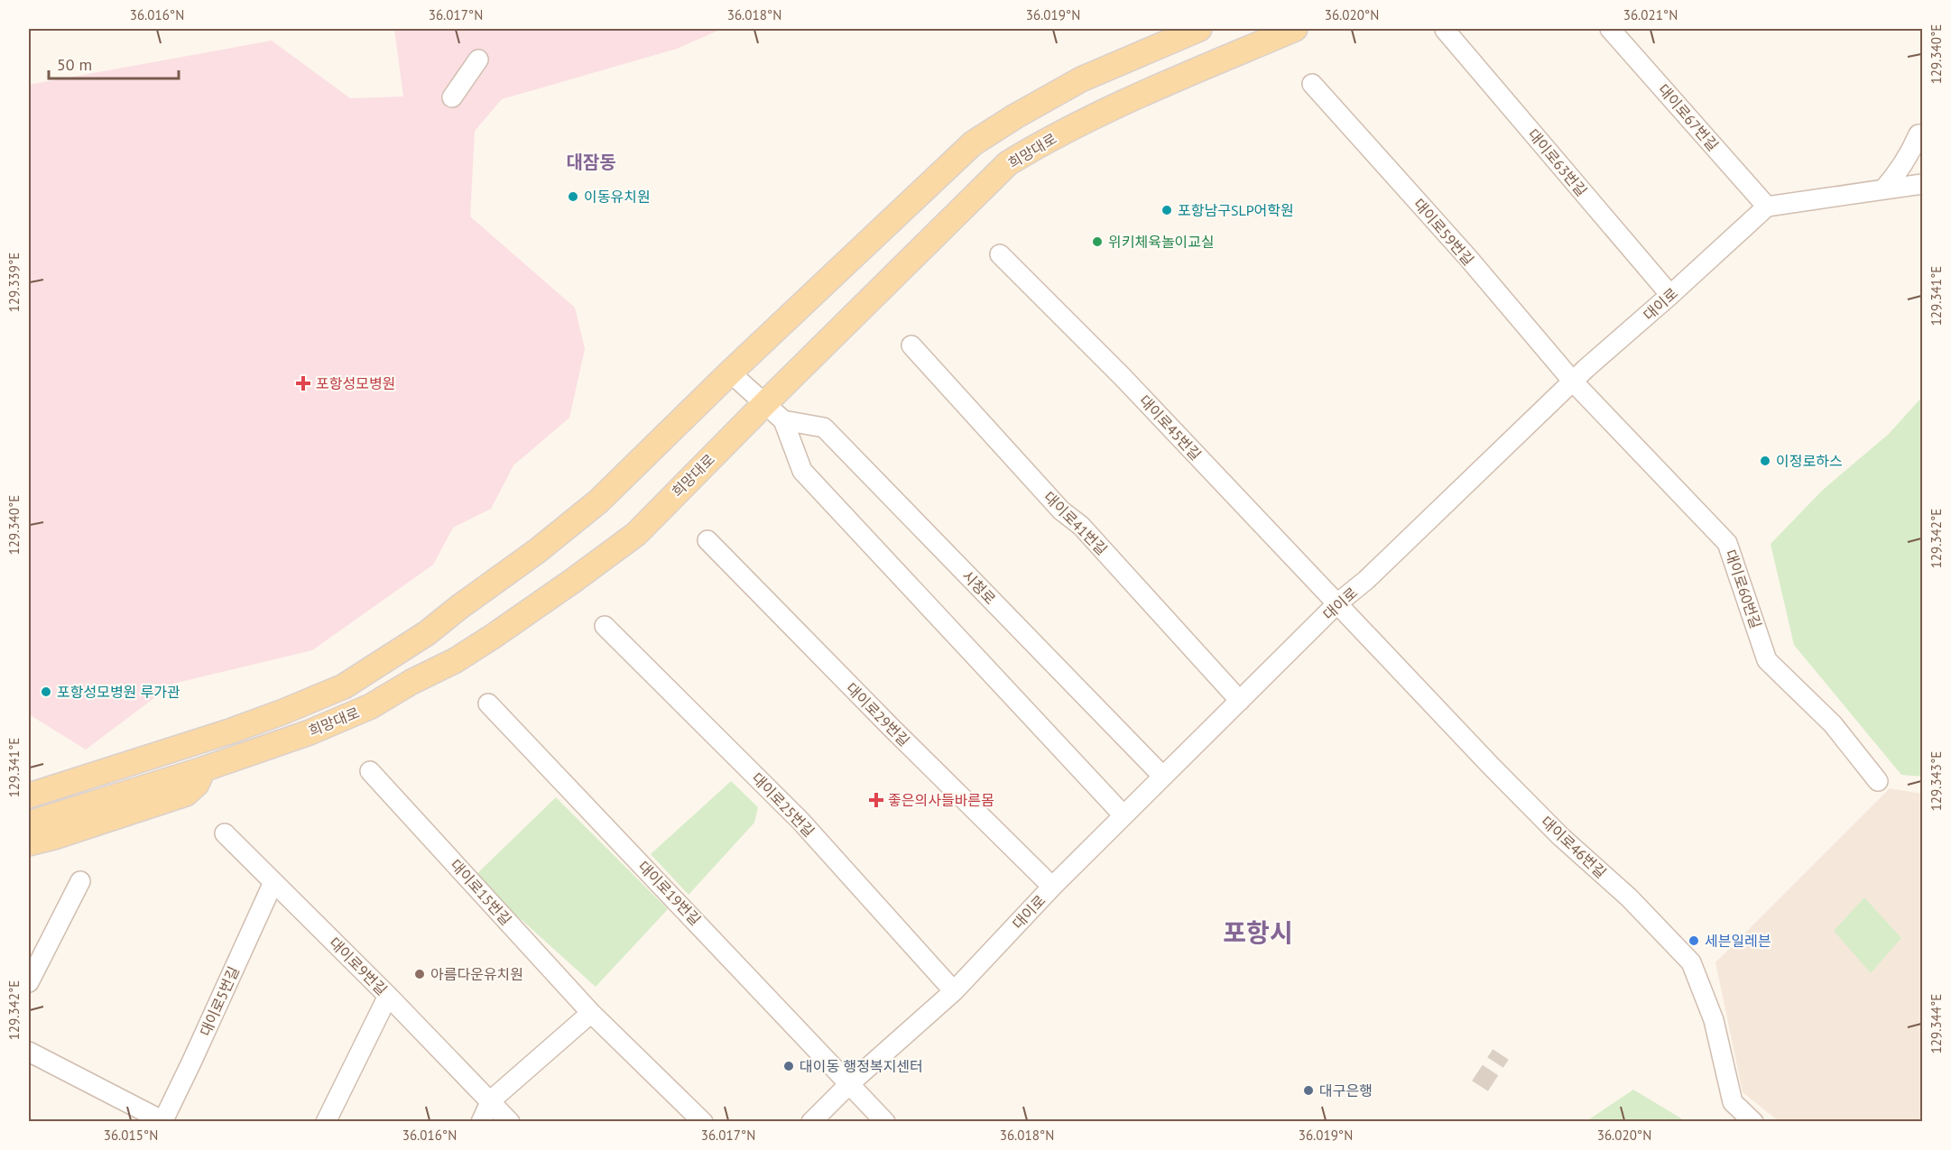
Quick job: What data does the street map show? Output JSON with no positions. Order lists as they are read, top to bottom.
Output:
{
  "streets": {
    "main road": ["희망대로"],
    "street": [
      "대이로67번길",
      "대이로63번길",
      "대이로59번길",
      "대이로",
      "대이로45번길",
      "대이로41번길",
      "시청로",
      "대이로60번길",
      "대이로29번길",
      "대이로25번길",
      "대이로46번길",
      "대이로15번길",
      "대이로19번길",
      "대이로9번길",
      "대이로5번길"
    ]
  },
  "crossings": [
    ["대이로67번길", "대이로"],
    ["대이로63번길", "대이로"],
    ["대이로59번길", "대이로"],
    ["대이로59번길", "대이로60번길"],
    ["대이로", "대이로45번길"],
    ["대이로", "대이로41번길"],
    ["대이로", "시청로"],
    ["대이로", "대이로60번길"],
    ["대이로", "대이로29번길"],
    ["대이로", "대이로25번길"],
    ["대이로", "대이로46번길"],
    ["대이로", "대이로19번길"],
    ["대이로45번길", "대이로46번길"],
    ["대이로9번길", "대이로5번길"]
  ],
  "districts": ["대잠동", "포항시"],
  "places": {
    "other": [
      "이동유치원",
      "포항남구SLP어학원",
      "위키체육놀이교실",
      "이정로하스",
      "포항성모병원 루가관",
      "세븐일레븐",
      "아름다운유치원",
      "대이동 행정복지센터",
      "대구은행"
    ],
    "health": ["포항성모병원", "좋은의사들바른몸"]
  },
  "scale_bar": "50 m",
  "coordinates": [
    "36.016°N",
    "36.017°N",
    "36.018°N",
    "36.019°N",
    "36.020°N",
    "36.021°N",
    "129.340°E",
    "129.339°E",
    "129.341°E",
    "129.342°E",
    "129.343°E",
    "129.344°E",
    "36.015°N"
  ]
}
